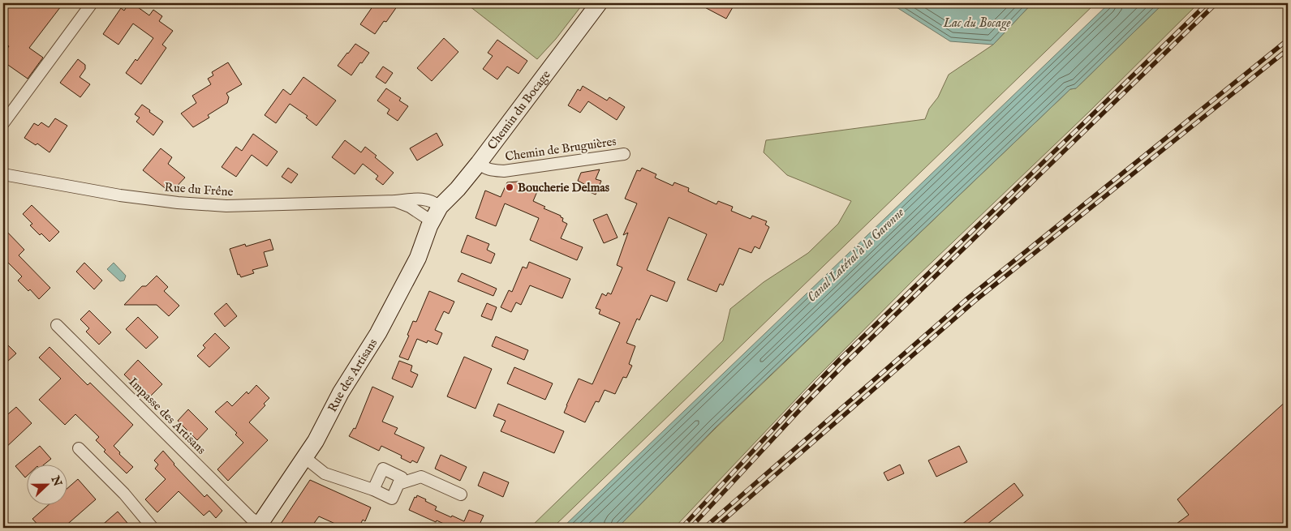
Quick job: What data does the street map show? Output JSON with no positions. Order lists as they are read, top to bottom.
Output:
{
  "streets": {
    "street": [
      "Chemin du Bocage",
      "Chemin de Bruguières",
      "Rue du Frêne",
      "Rue des Artisans",
      "Impasse des Artisans"
    ]
  },
  "crossings": [
    ["Chemin du Bocage", "Chemin de Bruguières"],
    ["Chemin du Bocage", "Rue du Frêne"],
    ["Chemin du Bocage", "Rue des Artisans"],
    ["Rue du Frêne", "Rue des Artisans"],
    ["Rue des Artisans", "Impasse des Artisans"]
  ],
  "water": ["Lac du Bocage", "Canal Latéral à la Garonne"],
  "places": ["Boucherie Delmas"],
  "north": "right"
}
